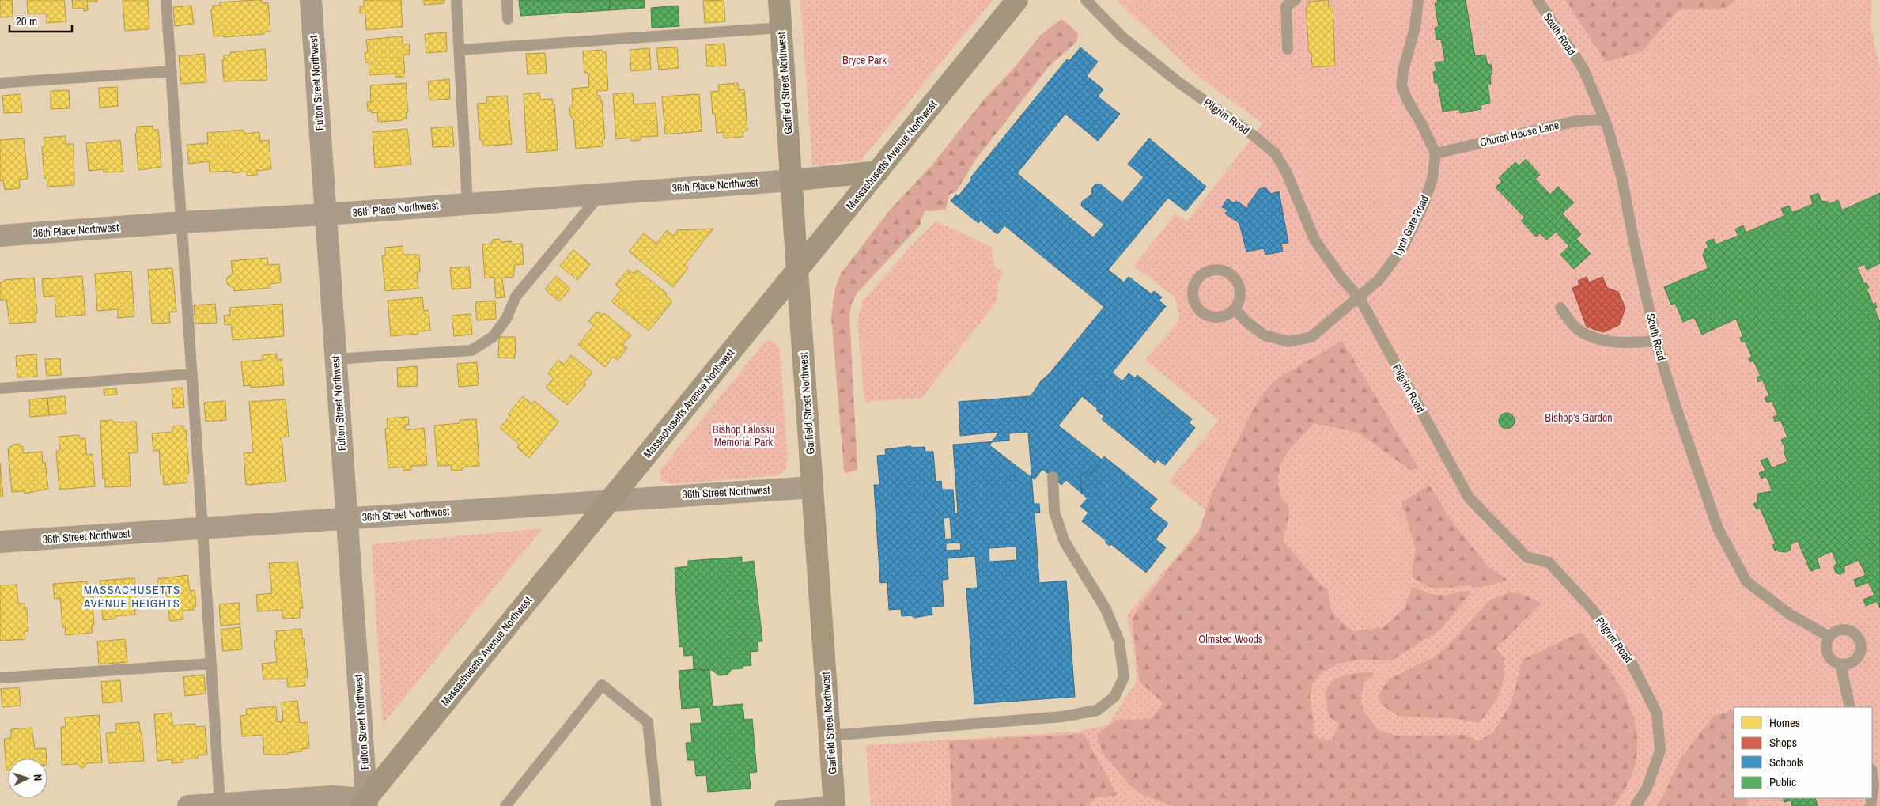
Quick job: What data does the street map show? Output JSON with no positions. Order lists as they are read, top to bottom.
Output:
{
  "streets": {
    "main road": ["Garfield Street Northwest", "Massachusetts Avenue Northwest"],
    "street": ["Fulton Street Northwest", "36th Place Northwest", "36th Street Northwest"],
    "lane": [
      "South Road",
      "Pilgrim Road",
      "Church House Lane",
      "Lych Gate Road"
    ]
  },
  "crossings": [
    ["South Road", "Church House Lane"],
    ["Fulton Street Northwest", "Massachusetts Avenue Northwest"],
    ["Fulton Street Northwest", "36th Place Northwest"],
    ["Fulton Street Northwest", "36th Street Northwest"],
    ["Garfield Street Northwest", "Massachusetts Avenue Northwest"],
    ["Garfield Street Northwest", "36th Place Northwest"],
    ["Garfield Street Northwest", "36th Street Northwest"],
    ["Pilgrim Road", "Lych Gate Road"],
    ["Church House Lane", "Lych Gate Road"],
    ["Massachusetts Avenue Northwest", "36th Street Northwest"]
  ],
  "districts": ["MASSACHUSETTS AVENUE HEIGHTS"],
  "parks": [
    "Bryce Park",
    "Bishop’s Garden",
    "Bishop Lalossu Memorial Park",
    "Olmsted Woods"
  ],
  "legend": [
    "Homes",
    "Shops",
    "Schools",
    "Public"
  ],
  "scale_bar": "20 m",
  "north": "right"
}
